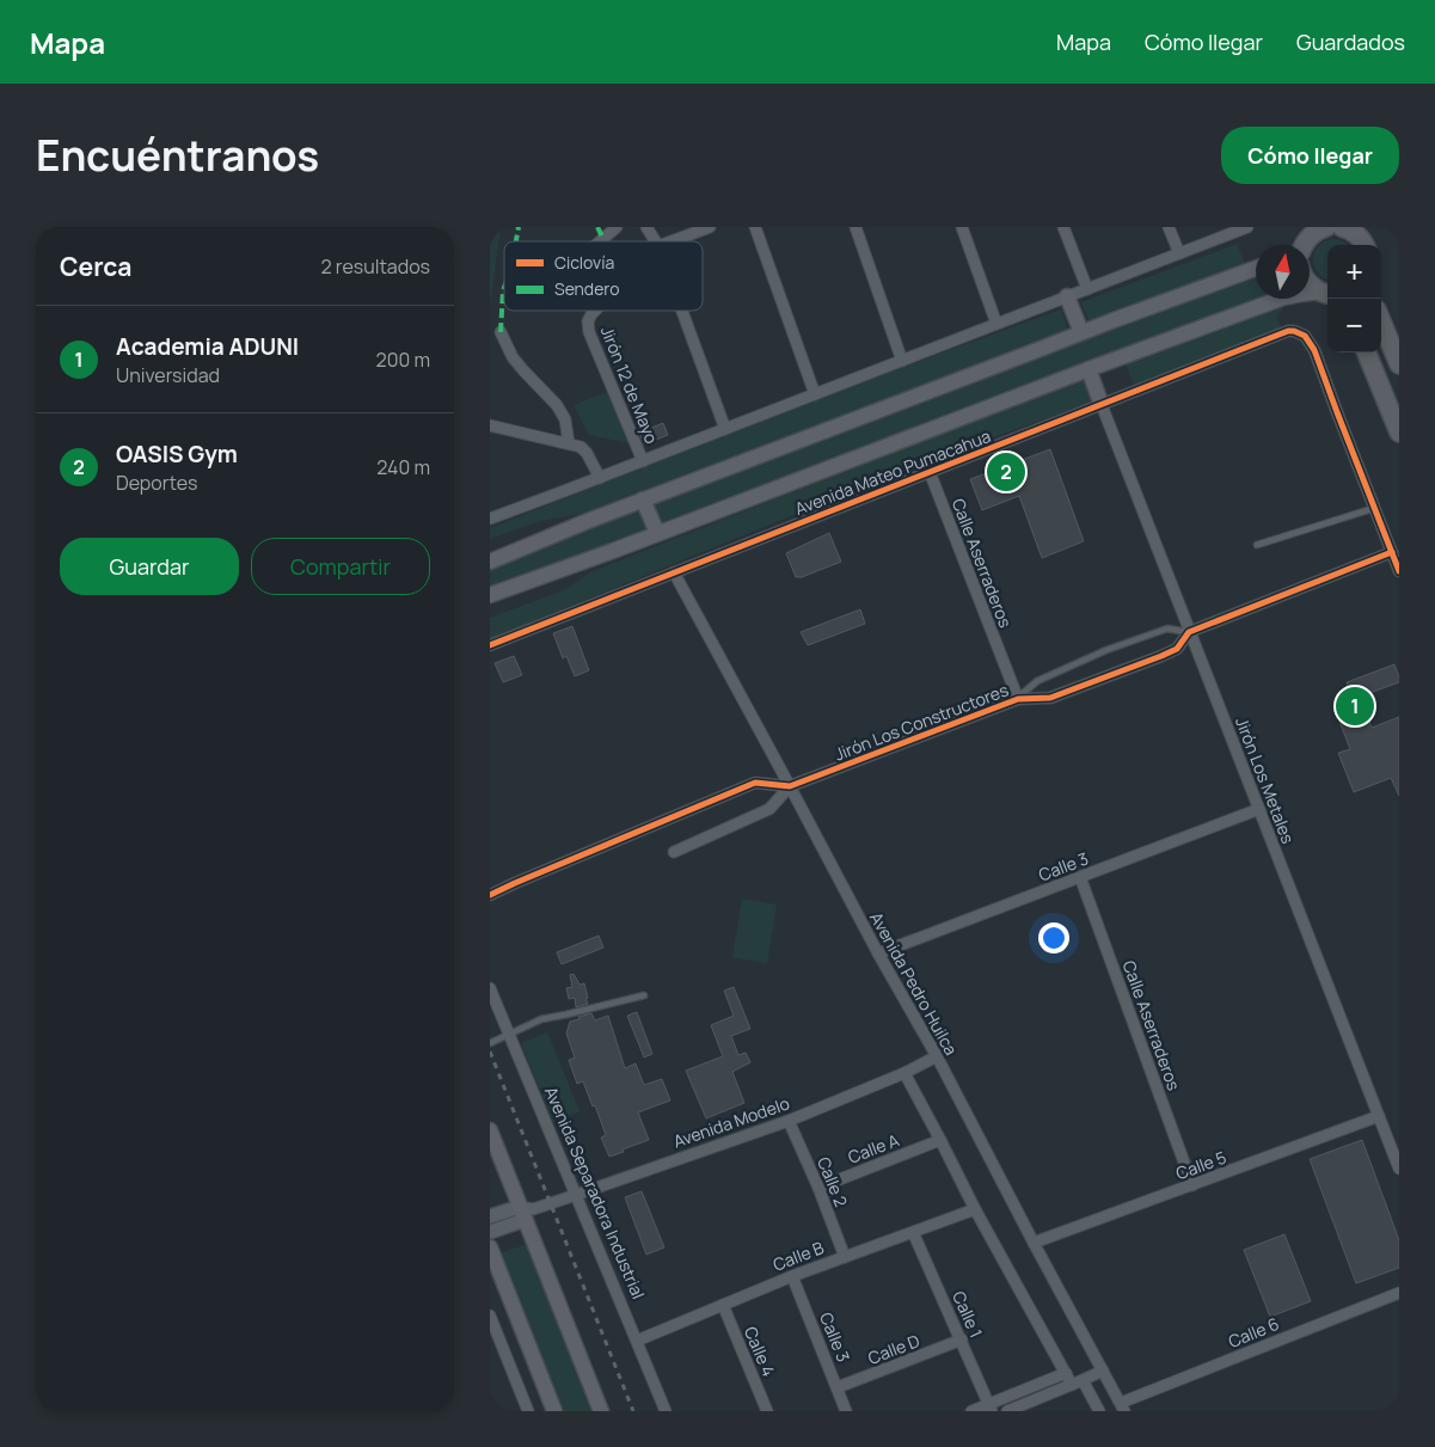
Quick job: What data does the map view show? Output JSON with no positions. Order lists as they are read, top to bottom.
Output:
{
  "streets": {
    "main road": ["Avenida Mateo Pumacahua"],
    "street": [
      "Jirón 12 de Mayo",
      "Calle Aserraderos",
      "Jirón Los Constructores",
      "Jirón Los Metales",
      "Calle 3",
      "Avenida Pedro Huilca",
      "Avenida Modelo",
      "Calle A",
      "Calle 5",
      "Calle 2",
      "Avenida Separadora Industrial",
      "Calle B",
      "Calle 1",
      "Calle 6",
      "Calle D",
      "Calle 4"
    ]
  },
  "crossings": [
    ["Avenida Mateo Pumacahua", "Calle Aserraderos"],
    ["Avenida Mateo Pumacahua", "Jirón Los Metales"],
    ["Avenida Mateo Pumacahua", "Avenida Pedro Huilca"],
    ["Calle Aserraderos", "Jirón Los Constructores"],
    ["Calle Aserraderos", "Calle 3"],
    ["Calle Aserraderos", "Calle 5"],
    ["Jirón Los Constructores", "Jirón Los Metales"],
    ["Jirón Los Constructores", "Avenida Pedro Huilca"],
    ["Jirón Los Metales", "Calle 3"],
    ["Jirón Los Metales", "Calle 5"],
    ["Calle 3", "Avenida Pedro Huilca"],
    ["Calle 3", "Calle B"],
    ["Calle 3", "Calle D"],
    ["Avenida Pedro Huilca", "Avenida Modelo"],
    ["Avenida Pedro Huilca", "Calle 5"],
    ["Avenida Pedro Huilca", "Calle 6"],
    ["Avenida Modelo", "Calle 2"],
    ["Avenida Modelo", "Avenida Separadora Industrial"],
    ["Calle A", "Calle 2"],
    ["Calle 2", "Calle B"],
    ["Avenida Separadora Industrial", "Calle B"],
    ["Calle B", "Calle 1"],
    ["Calle B", "Calle 4"],
    ["Calle 1", "Calle D"]
  ],
  "legend": ["Ciclovía", "Sendero"],
  "north": "top",
  "page": {
    "header": "Mapa",
    "nav": ["Mapa", "Cómo llegar", "Guardados"],
    "title": "Encuéntranos",
    "buttons": [
      "Cómo llegar",
      ["Guardar", "Compartir"]
    ],
    "heading": ["Cerca", "2 resultados"],
    "map_buttons": ["+", "−"],
    "list": [
      {
        "mark": "1",
        "name": "Academia ADUNI",
        "note": "Universidad",
        "value": "200 m"
      },
      {
        "mark": "2",
        "name": "OASIS Gym",
        "note": "Deportes",
        "value": "240 m"
      }
    ],
    "pins": ["2", "1"]
  }
}
